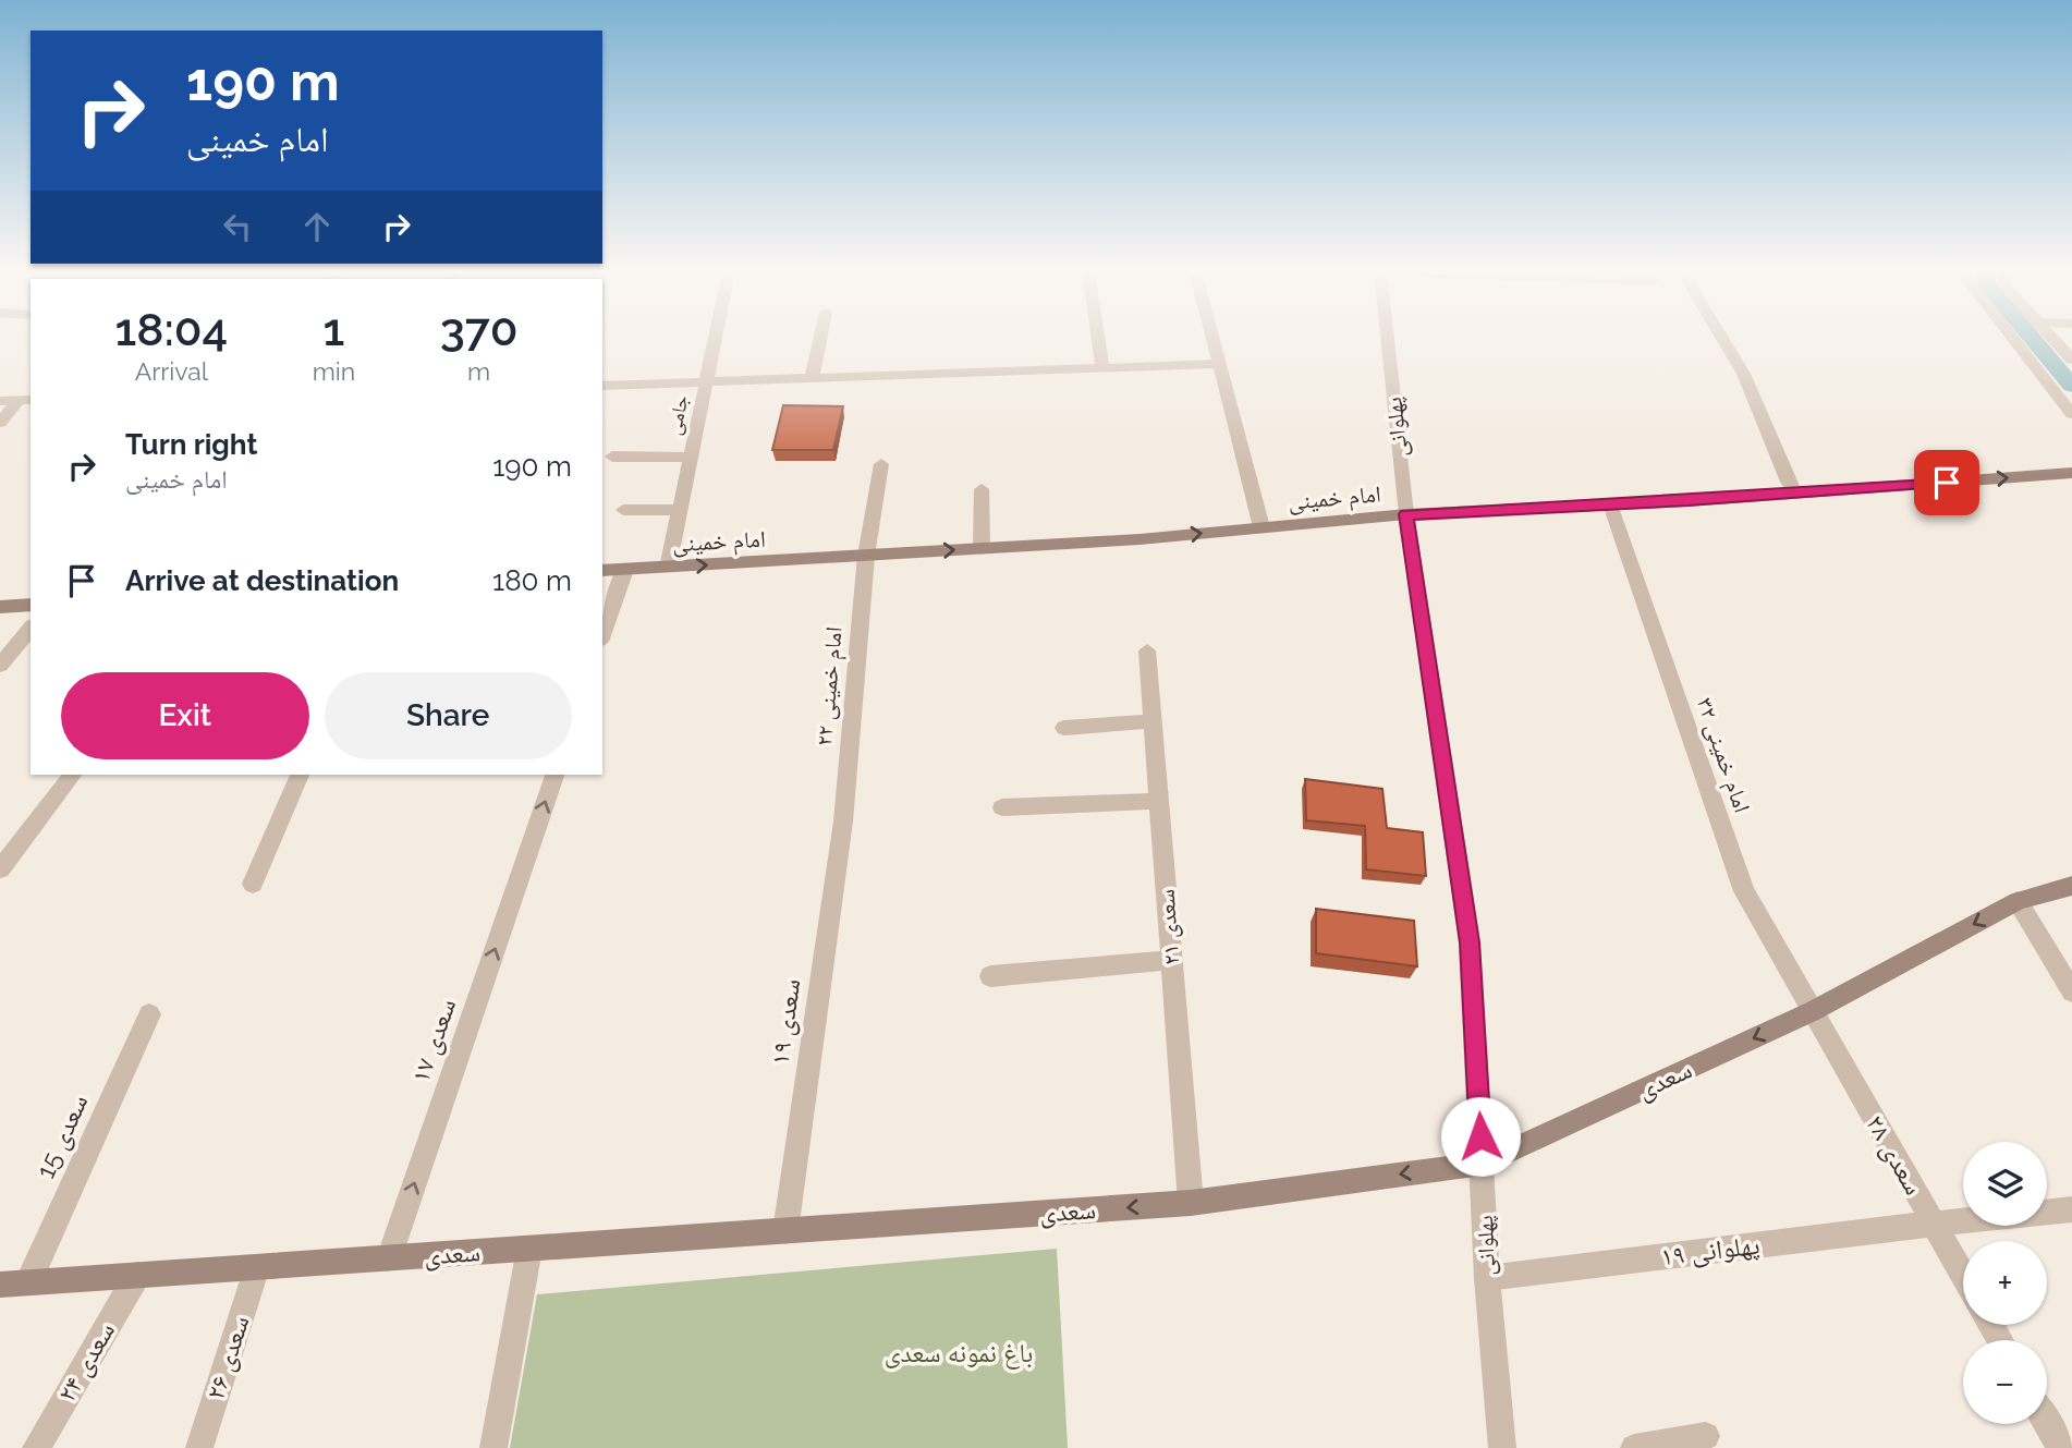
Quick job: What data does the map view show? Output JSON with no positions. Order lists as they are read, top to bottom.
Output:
{
  "streets": {
    "main road": ["امام خمینی", "سعدی"],
    "street": [
      "جامی",
      "پهلوانی",
      "امام خمینی ۲۲",
      "امام خمینی ۳۲",
      "سعدی ۲۱",
      "سعدی ۱۹",
      "سعدی ۱۷",
      "سعدی 15",
      "سعدی ۲۸",
      "پهلوانی ۱۹",
      "سعدی ۲۶",
      "سعدی ۲۴"
    ]
  },
  "crossings": [
    ["جامی", "امام خمینی"],
    ["پهلوانی", "امام خمینی"],
    ["پهلوانی", "سعدی"],
    ["پهلوانی", "پهلوانی ۱۹"],
    ["امام خمینی", "امام خمینی ۲۲"],
    ["امام خمینی", "امام خمینی ۳۲"],
    ["امام خمینی ۲۲", "سعدی ۱۹"],
    ["امام خمینی ۳۲", "سعدی"],
    ["امام خمینی ۳۲", "سعدی ۲۸"],
    ["سعدی ۲۱", "سعدی"],
    ["سعدی ۱۹", "سعدی"],
    ["سعدی ۱۷", "سعدی"],
    ["سعدی", "سعدی 15"],
    ["سعدی", "سعدی ۲۸"],
    ["سعدی", "سعدی ۲۶"],
    ["سعدی", "سعدی ۲۴"],
    ["سعدی ۲۸", "پهلوانی ۱۹"]
  ],
  "one_way": ["امام خمینی", "سعدی ۱۷", "سعدی"],
  "parks": ["باغ نمونه سعدی"],
  "page": {
    "turn": ["190 m", "امام خمینی"],
    "eta": [
      "18:04",
      "Arrival",
      "1",
      "min",
      "370",
      "m"
    ],
    "list": [
      {
        "name": "Turn right",
        "note": "امام خمینی",
        "value": "190 m"
      },
      {
        "name": "Arrive at destination",
        "value": "180 m"
      }
    ],
    "buttons": ["Exit", "Share"],
    "map_buttons": ["+", "−"]
  }
}
